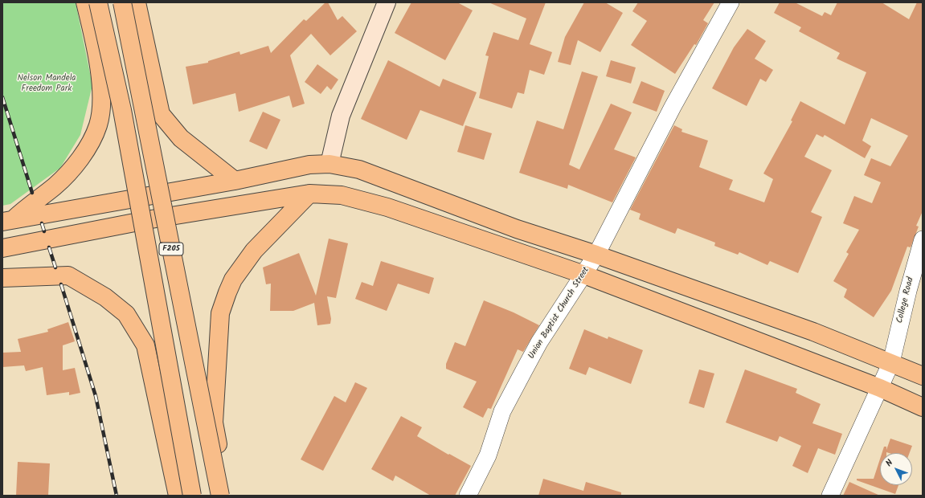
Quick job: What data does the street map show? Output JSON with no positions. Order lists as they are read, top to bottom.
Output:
{
  "streets": {
    "main road": ["F205"],
    "street": ["College Road", "Union Baptist Church Street"]
  },
  "parks": ["Nelson Mandela Freedom Park"],
  "north": "top left"
}
